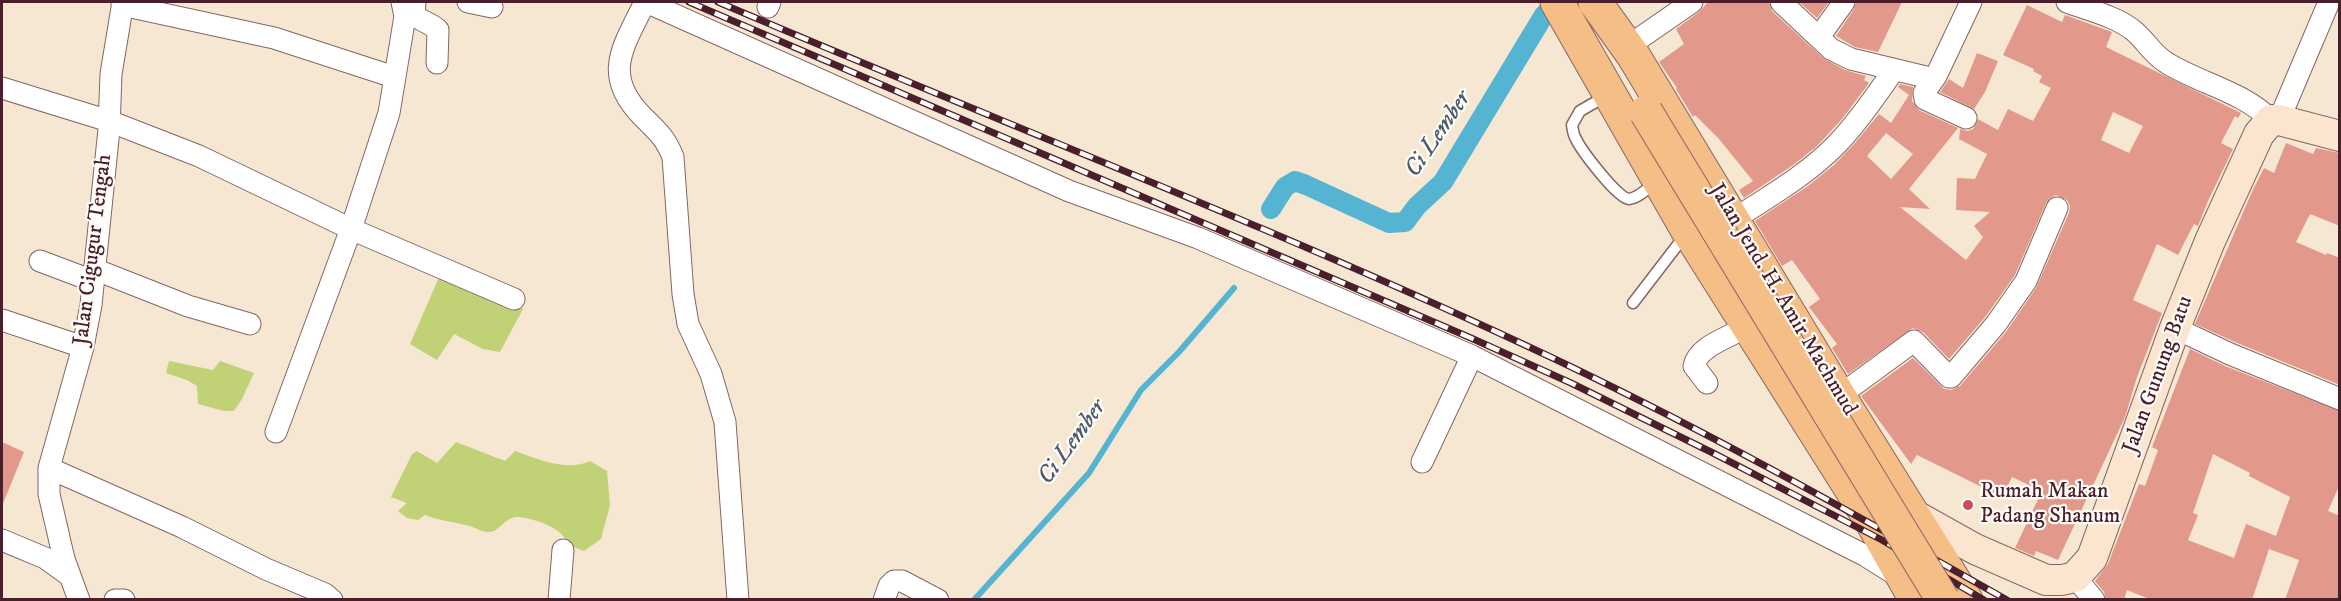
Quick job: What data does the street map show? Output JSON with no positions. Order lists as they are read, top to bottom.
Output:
{
  "streets": {
    "highway": ["Jalan Jend. H. Amir Machmud"],
    "main road": ["Jalan Gunung Batu"],
    "street": ["Jalan Cigugur Tengah"]
  },
  "water": ["Ci Lember"],
  "places": ["Rumah Makan Padang Shanum"]
}
